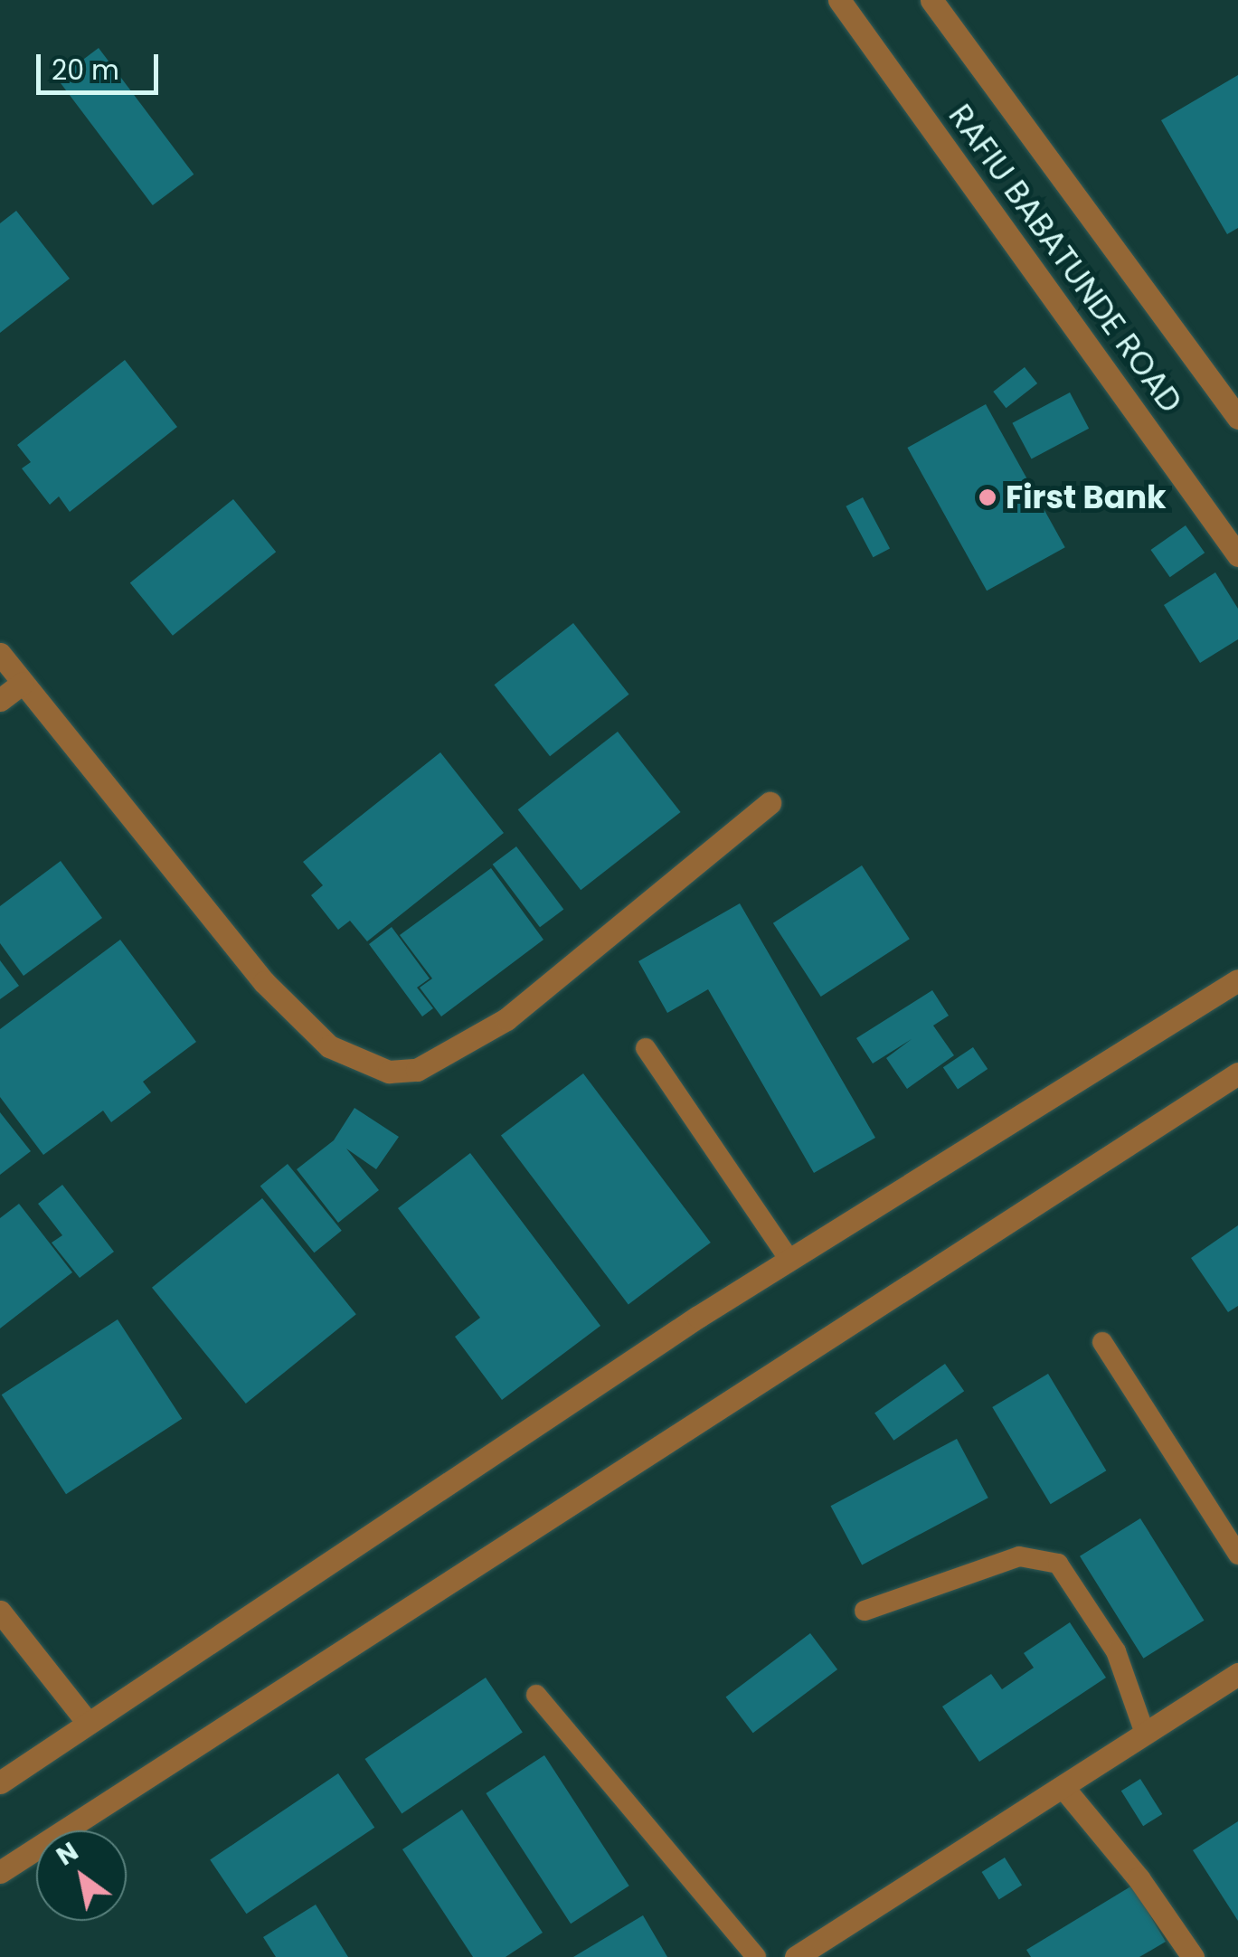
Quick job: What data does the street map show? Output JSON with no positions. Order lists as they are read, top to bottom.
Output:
{
  "streets": {
    "street": ["RAFIU BABATUNDE ROAD"]
  },
  "places": ["First Bank"],
  "scale_bar": "20 m",
  "north": "top left"
}
